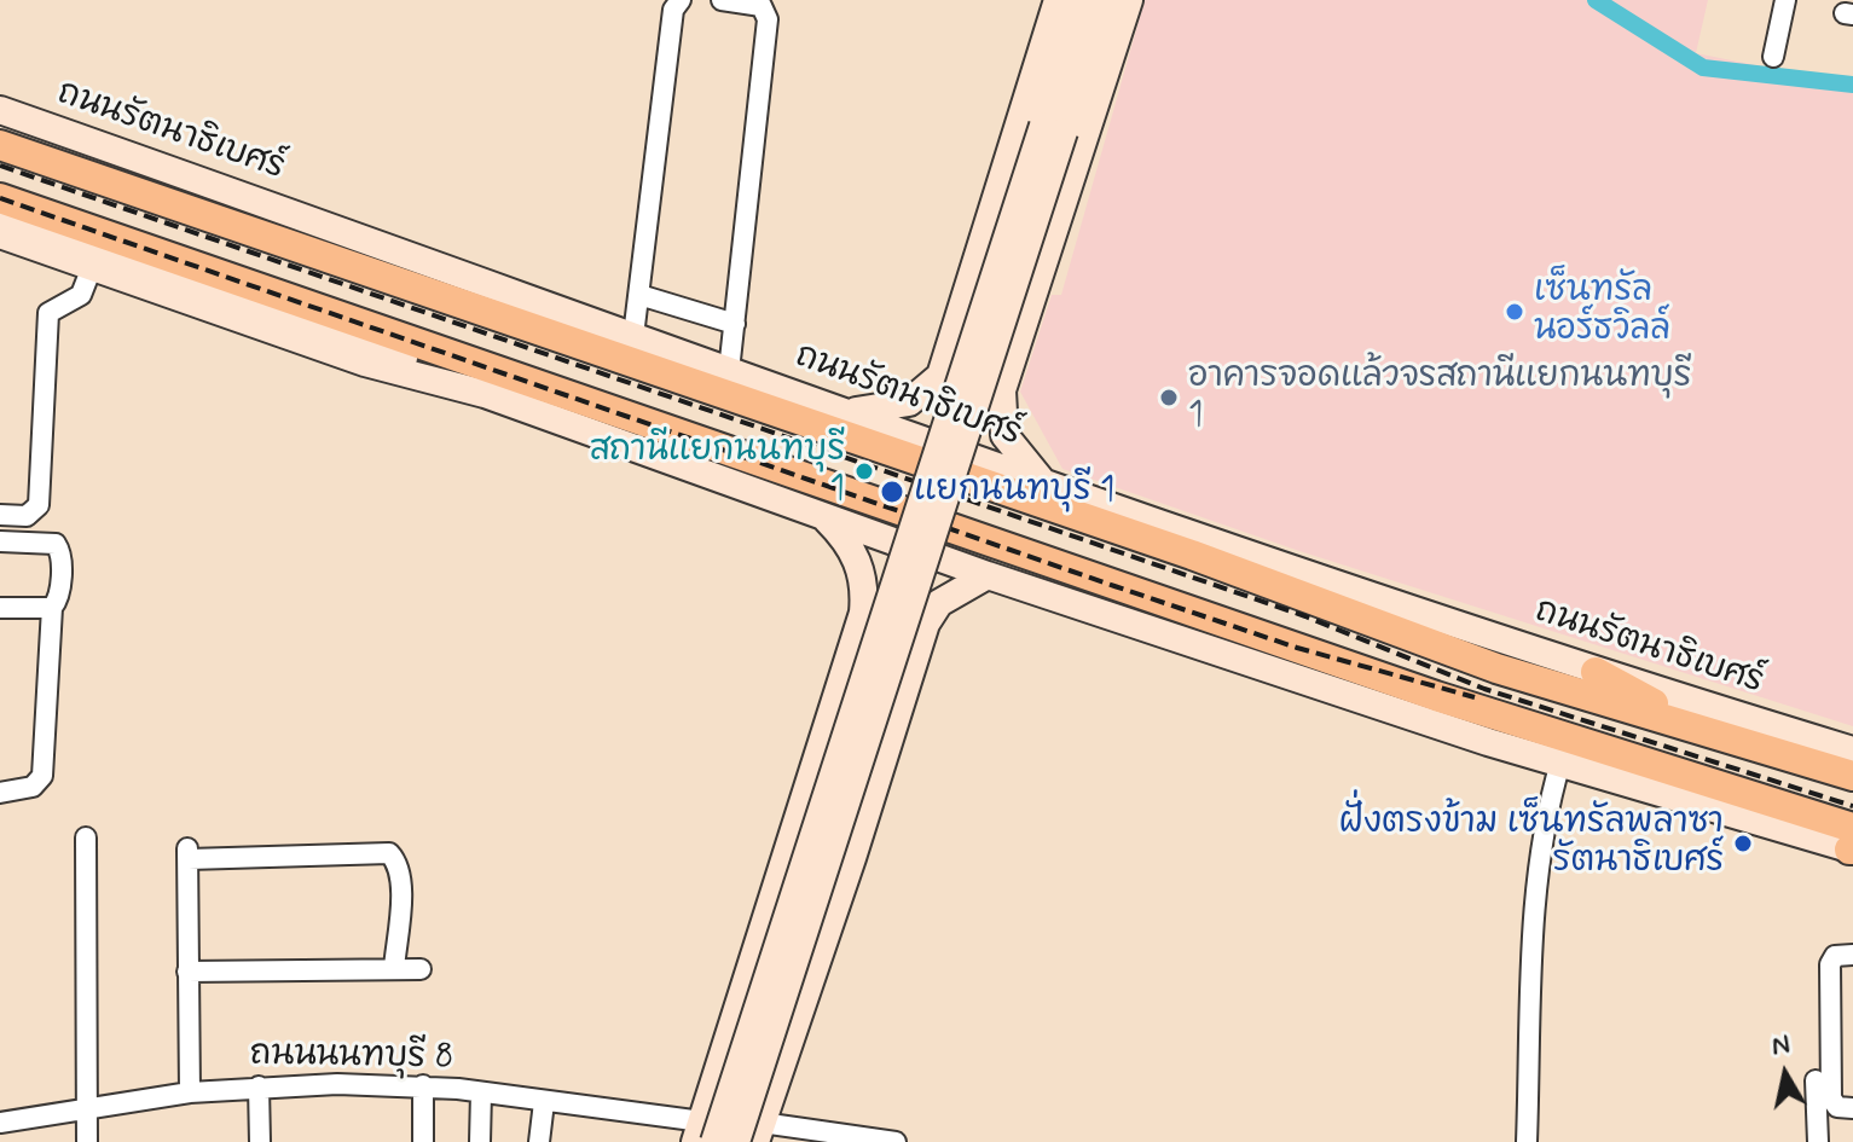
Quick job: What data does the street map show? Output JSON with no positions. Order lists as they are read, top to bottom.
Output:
{
  "streets": {
    "main road": ["ถนนรัตนาธิเบศร์"],
    "street": ["ถนนนนทบุรี 8"]
  },
  "places": [
    "เซ็นทรัล นอร์ธวิลล์",
    "อาคารจอดแล้วจรสถานีแยกนนทบุรี 1",
    "สถานีแยกนนทบุรี 1",
    "แยกนนทบุรี 1",
    "ฝั่งตรงข้าม เซ็นทรัลพลาซา รัตนาธิเบศร์"
  ],
  "north": "top"
}
